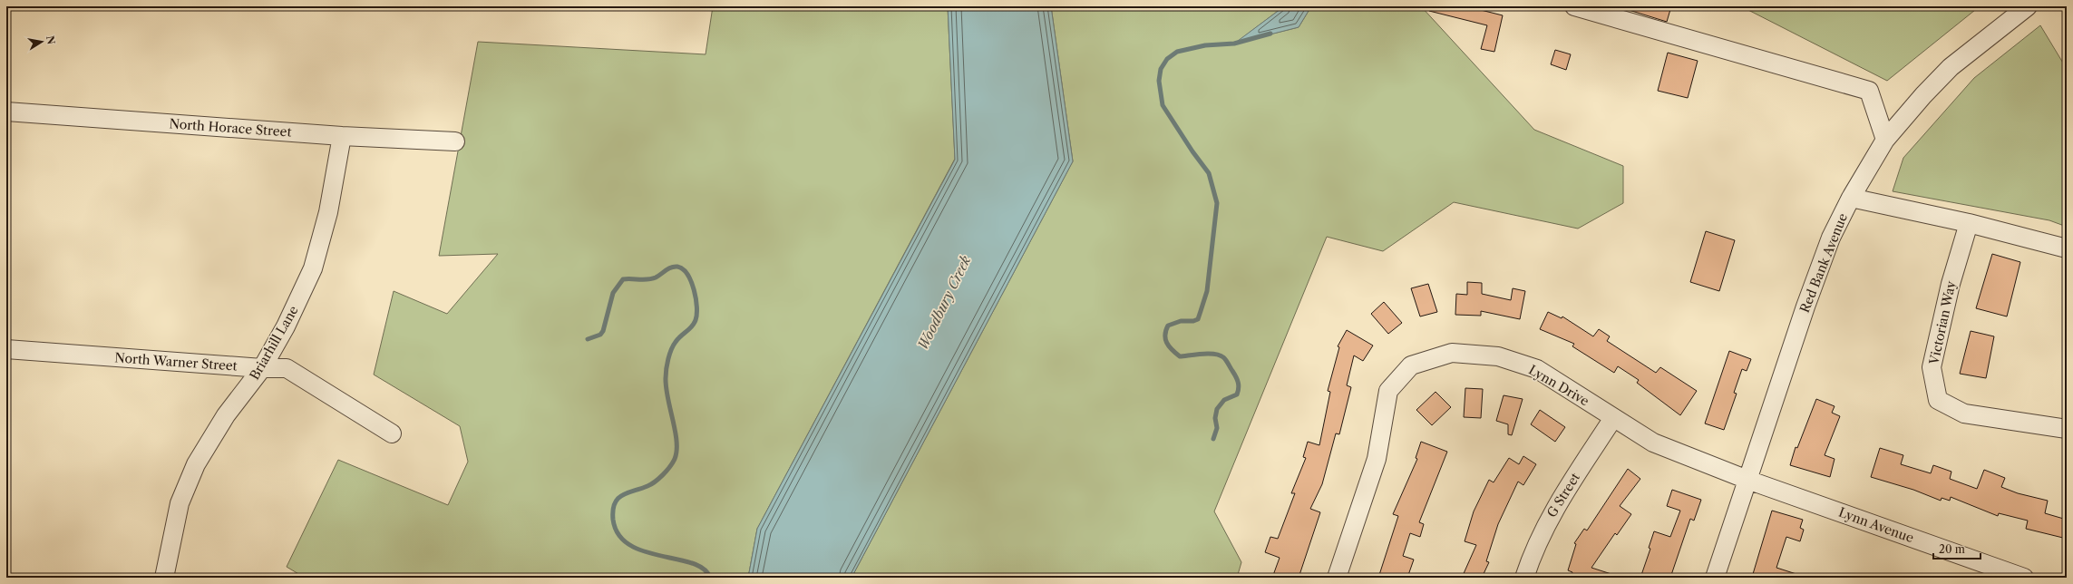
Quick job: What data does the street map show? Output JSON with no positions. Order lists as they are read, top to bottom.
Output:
{
  "streets": {
    "street": [
      "North Horace Street",
      "Red Bank Avenue",
      "Victorian Way",
      "Briarhill Lane",
      "North Warner Street",
      "Lynn Drive",
      "G Street",
      "Lynn Avenue"
    ]
  },
  "crossings": [
    ["North Horace Street", "Briarhill Lane"],
    ["Red Bank Avenue", "Lynn Drive"],
    ["Red Bank Avenue", "Lynn Avenue"],
    ["Briarhill Lane", "North Warner Street"],
    ["Lynn Drive", "G Street"],
    ["Lynn Drive", "Lynn Avenue"]
  ],
  "water": ["Woodbury Creek"],
  "scale_bar": "20 m",
  "north": "right"
}
